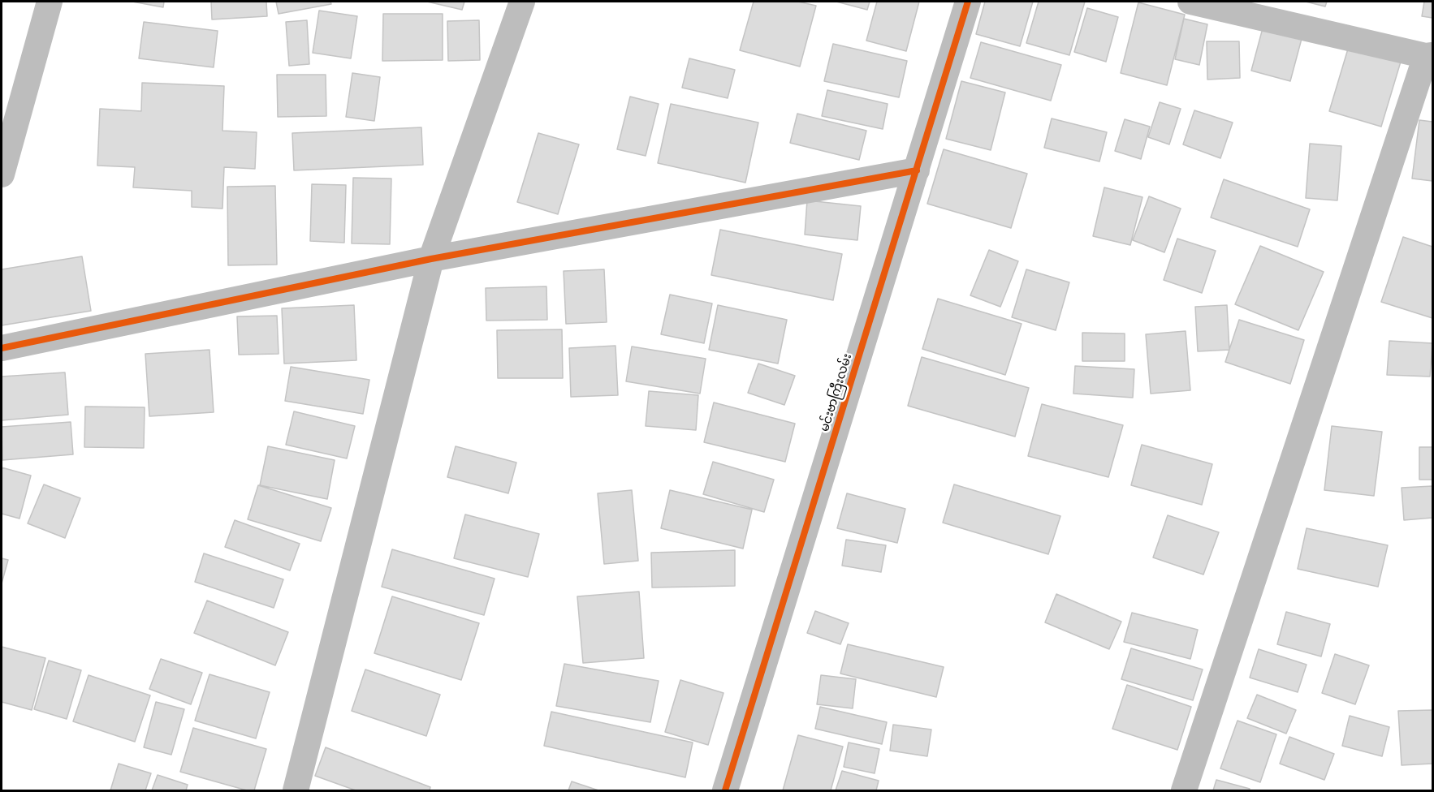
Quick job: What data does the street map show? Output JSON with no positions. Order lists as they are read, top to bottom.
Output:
{
  "streets": {
    "street": ["မင်းဗာကြီးလမ်း"]
  }
}
